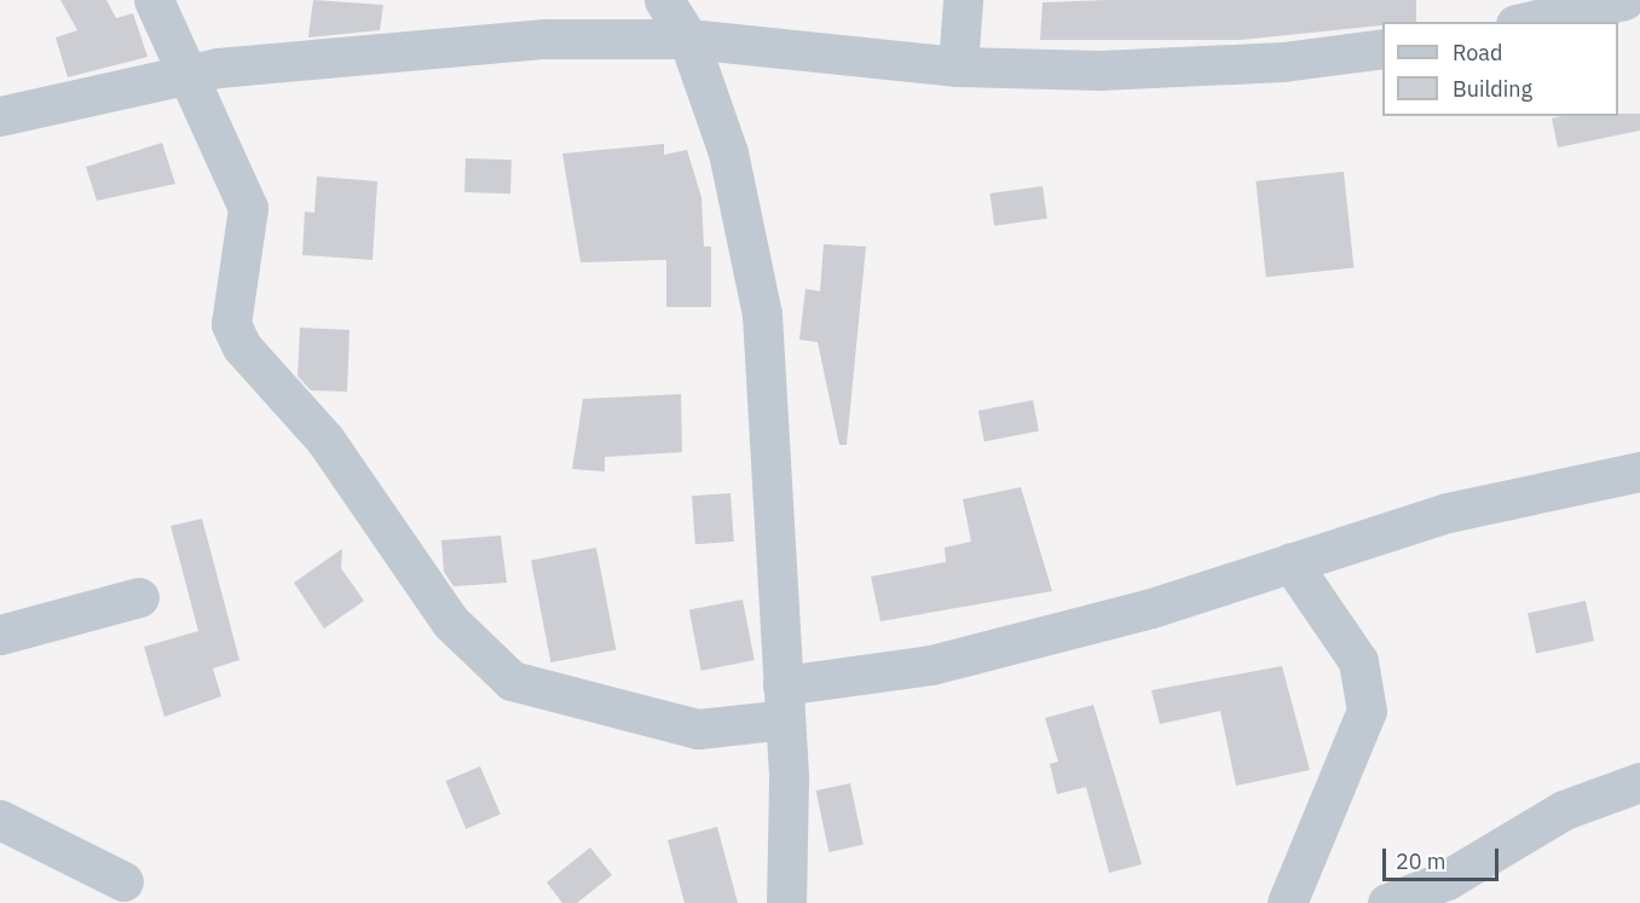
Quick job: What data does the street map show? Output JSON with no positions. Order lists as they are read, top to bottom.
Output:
{
  "legend": ["Road", "Building"],
  "scale_bar": "20 m"
}
